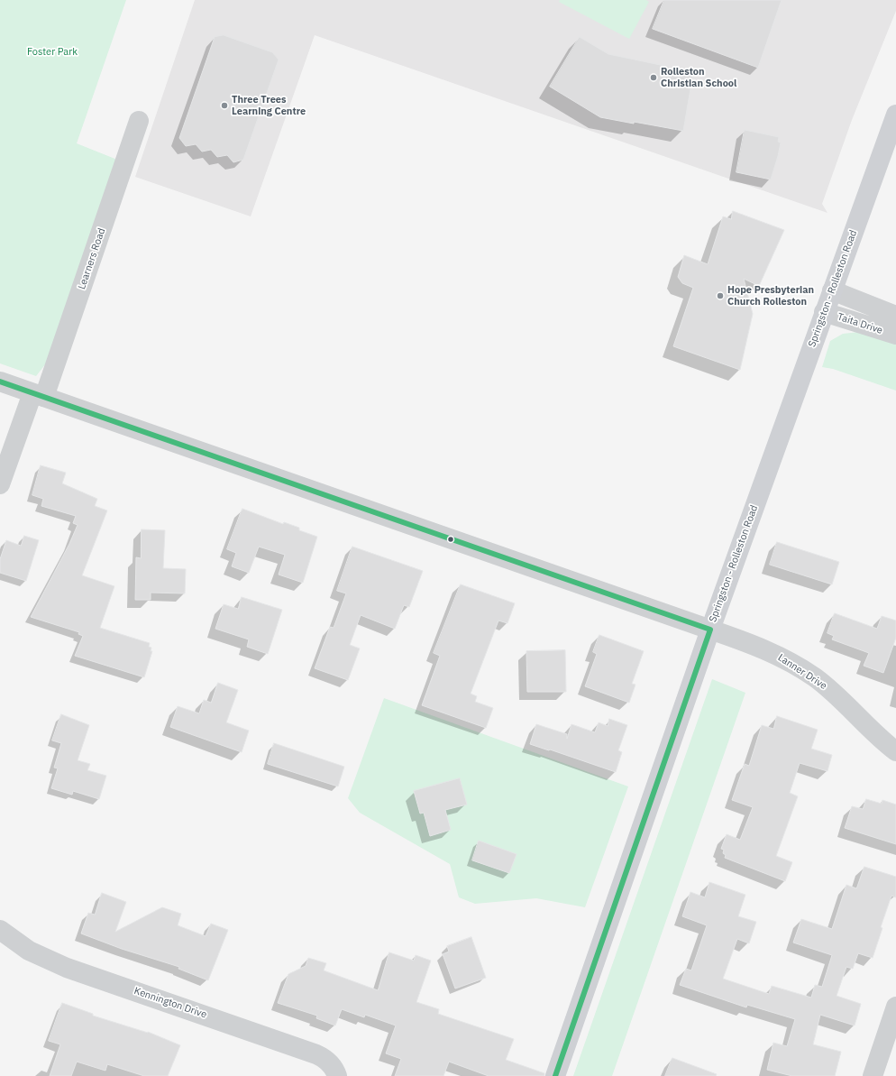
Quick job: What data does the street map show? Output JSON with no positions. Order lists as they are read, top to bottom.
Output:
{
  "streets": {
    "main road": ["Springston - Rolleston Road"],
    "street": [
      "Learners Road",
      "Taita Drive",
      "Lanner Drive",
      "Kennington Drive"
    ]
  },
  "crossings": [
    ["Learners Road", "Lanner Drive"],
    ["Springston - Rolleston Road", "Taita Drive"],
    ["Springston - Rolleston Road", "Lanner Drive"]
  ],
  "parks": ["Foster Park"],
  "places": ["Rolleston Christian School", "Three Trees Learning Centre", "Hope Presbyterian Church Rolleston"]
}
